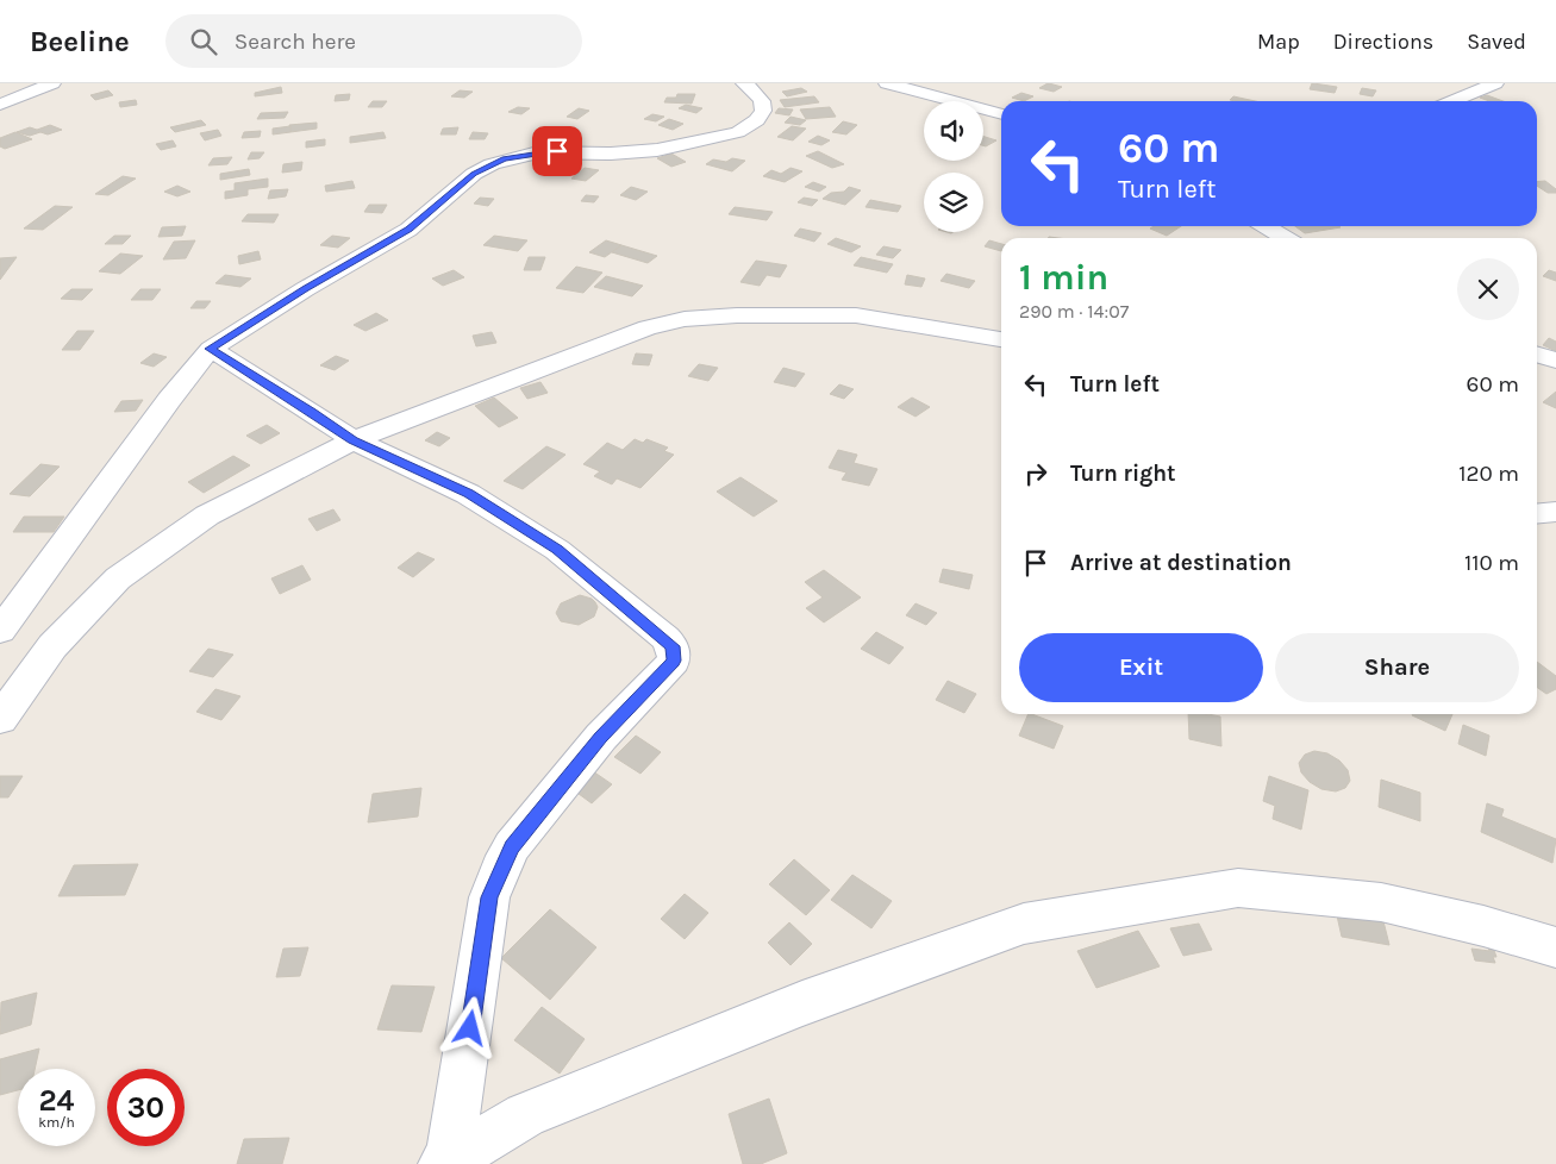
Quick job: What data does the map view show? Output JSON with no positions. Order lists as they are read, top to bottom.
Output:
{
  "page": {
    "header": "Beeline",
    "search": "Search here",
    "nav": ["Map", "Directions", "Saved"],
    "turn": ["60 m", "Turn left"],
    "heading": ["1 min", "290 m · 14:07"],
    "list": [
      {
        "name": "Turn left",
        "value": "60 m"
      },
      {
        "name": "Turn right",
        "value": "120 m"
      },
      {
        "name": "Arrive at destination",
        "value": "110 m"
      }
    ],
    "buttons": ["Exit", "Share"],
    "speed": "24 km/h",
    "limit": "30"
  }
}
